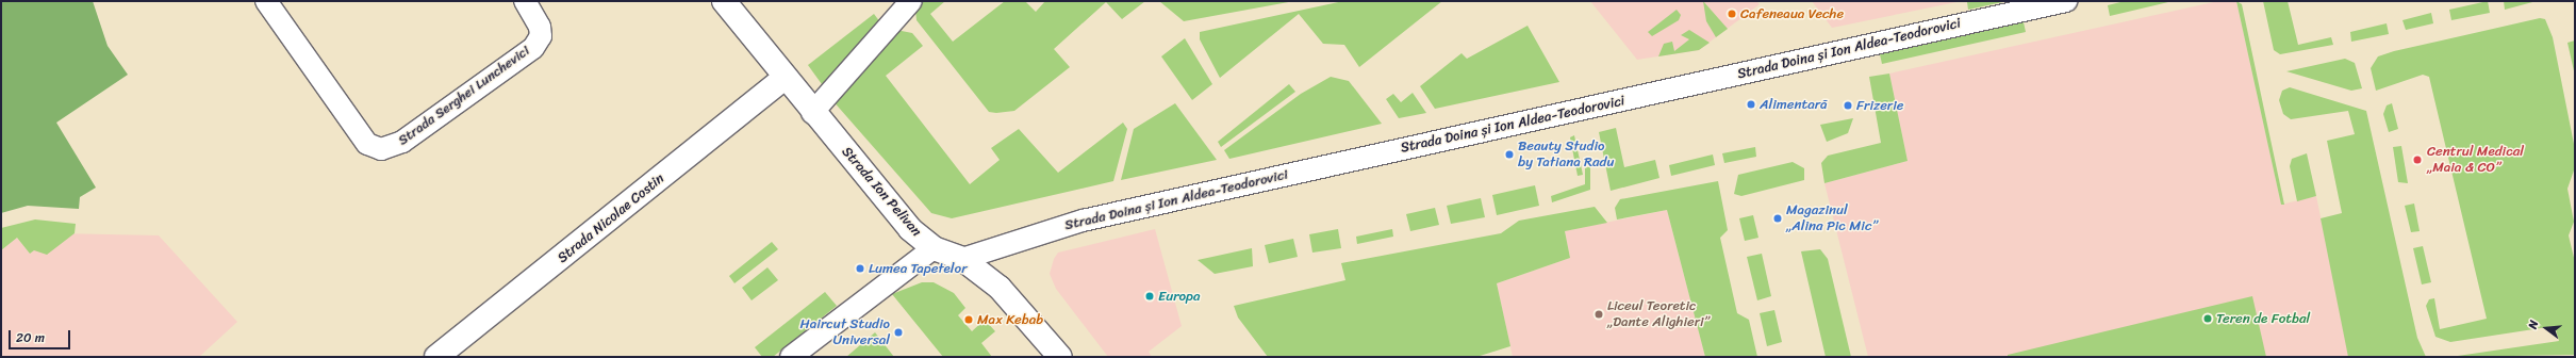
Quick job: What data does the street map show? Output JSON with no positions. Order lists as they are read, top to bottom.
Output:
{
  "streets": {
    "main road": ["Strada Ion Pelivan", "Strada Nicolae Costin"],
    "street": ["Strada Doina și Ion Aldea-Teodorovici", "Strada Serghei Lunchevici"]
  },
  "crossings": [
    ["Strada Doina și Ion Aldea-Teodorovici", "Strada Ion Pelivan"],
    ["Strada Ion Pelivan", "Strada Nicolae Costin"]
  ],
  "places": [
    "Cafeneaua Veche",
    "Alimentară",
    "Frizerie",
    "Beauty Studio by Tatiana Radu",
    "Centrul Medical „Maia & CO”",
    "Magazinul „Alina Pic Mic”",
    "Lumea Tapetelor",
    "Europa",
    "Liceul Teoretic „Dante Alighieri”",
    "Teren de Fotbal",
    "Max Kebab",
    "Haircut Studio Universal"
  ],
  "scale_bar": "20 m",
  "north": "left"
}
